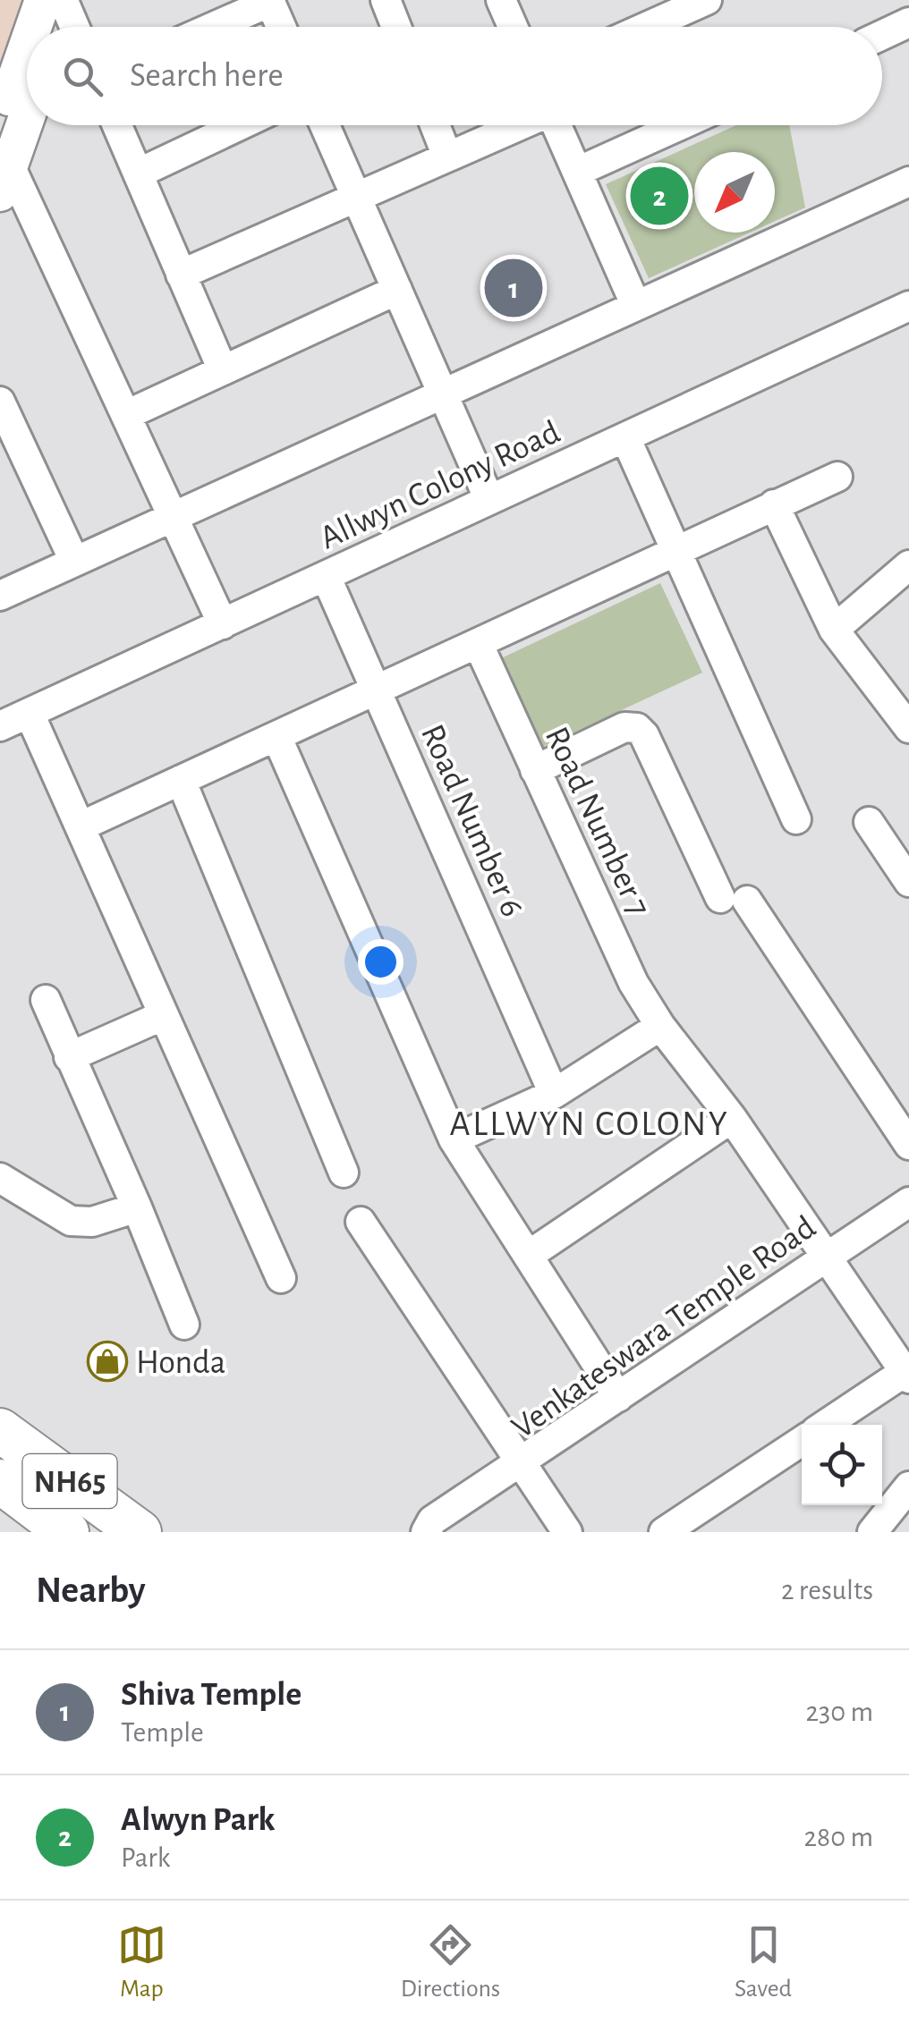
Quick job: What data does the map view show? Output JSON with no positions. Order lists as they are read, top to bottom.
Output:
{
  "streets": {
    "highway": ["NH65"],
    "street": [
      "Allwyn Colony Road",
      "Road Number 6",
      "Road Number 7",
      "Venkateswara Temple Road"
    ]
  },
  "crossings": [
    ["Allwyn Colony Road", "Road Number 6"],
    ["Road Number 7", "Venkateswara Temple Road"]
  ],
  "districts": ["ALLWYN COLONY"],
  "places": {
    "shop": ["Honda"]
  },
  "north": "bottom left",
  "page": {
    "search": "Search here",
    "pins": ["2", "1"],
    "heading": ["Nearby", "2 results"],
    "list": [
      {
        "mark": "1",
        "name": "Shiva Temple",
        "note": "Temple",
        "value": "230 m"
      },
      {
        "mark": "2",
        "name": "Alwyn Park",
        "note": "Park",
        "value": "280 m"
      }
    ],
    "nav": ["Map", "Directions", "Saved"]
  }
}
